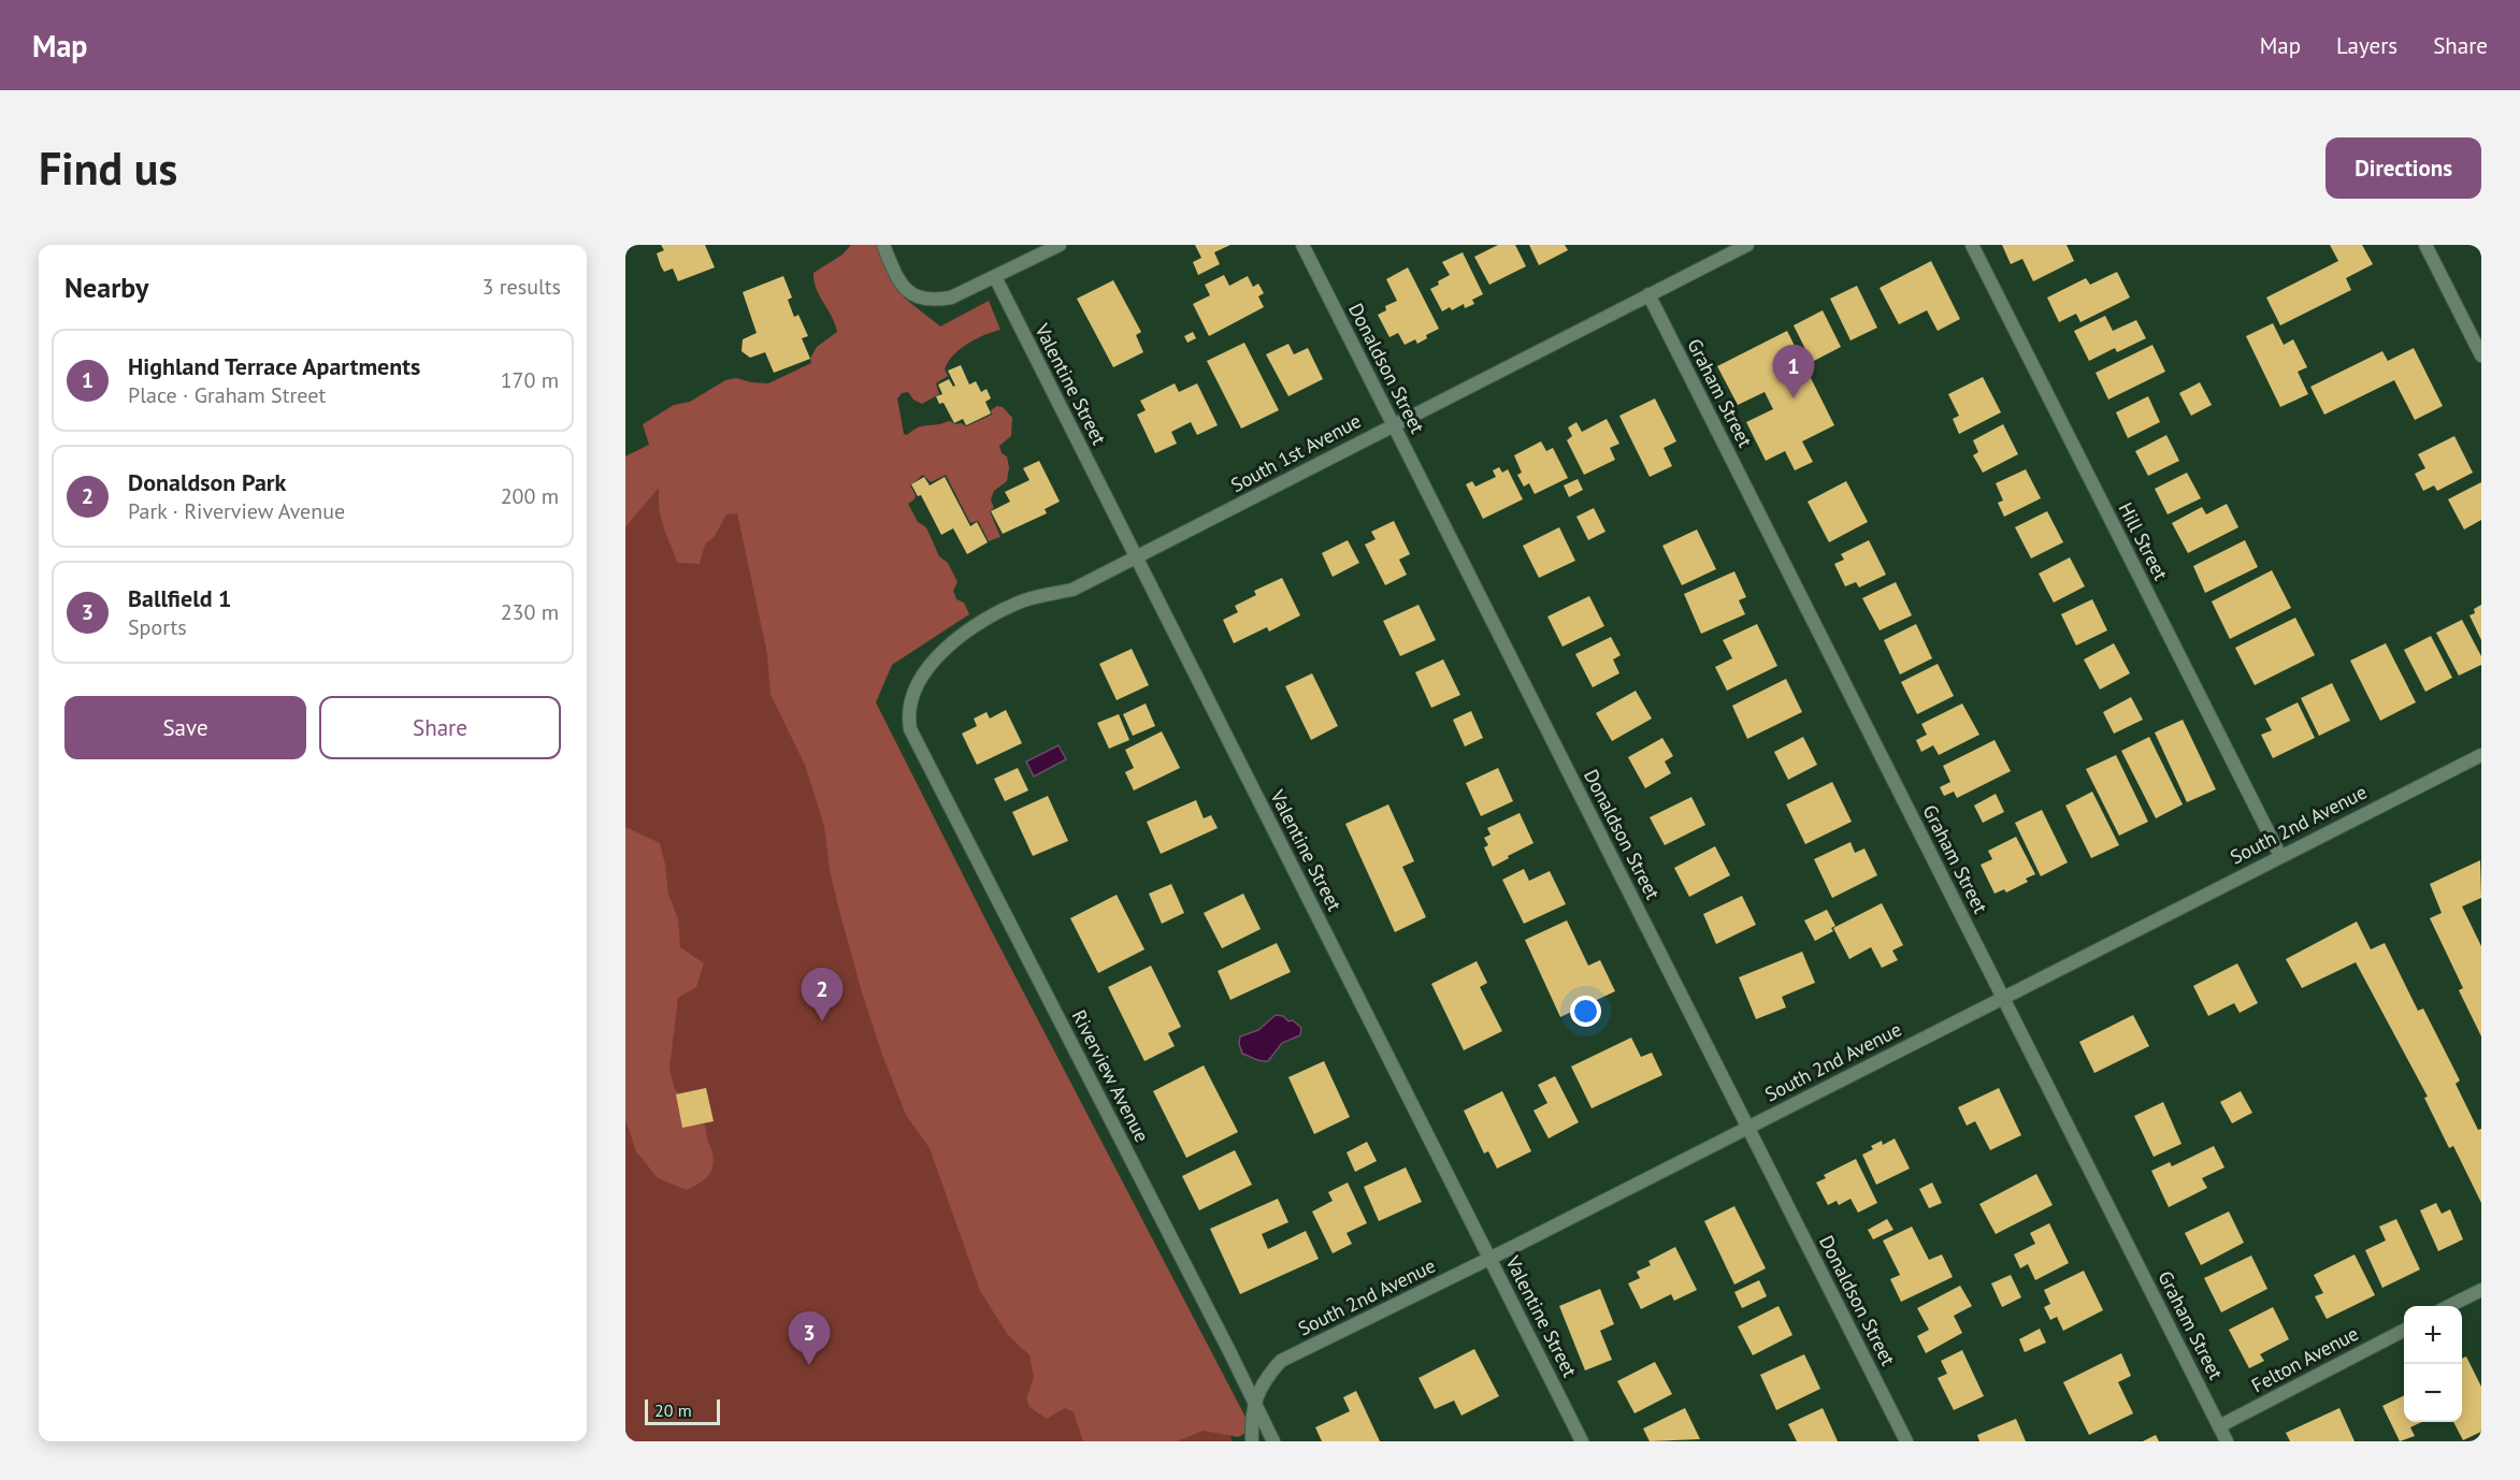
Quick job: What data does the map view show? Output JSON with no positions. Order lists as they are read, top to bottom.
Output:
{
  "streets": {
    "street": [
      "Donaldson Street",
      "Valentine Street",
      "Graham Street",
      "South 1st Avenue",
      "Hill Street",
      "South 2nd Avenue",
      "Riverview Avenue",
      "Felton Avenue"
    ]
  },
  "crossings": [
    ["Donaldson Street", "South 1st Avenue"],
    ["Donaldson Street", "South 2nd Avenue"],
    ["Valentine Street", "South 1st Avenue"],
    ["Valentine Street", "South 2nd Avenue"],
    ["Graham Street", "South 1st Avenue"],
    ["Graham Street", "South 2nd Avenue"],
    ["Graham Street", "Felton Avenue"],
    ["South 1st Avenue", "Riverview Avenue"],
    ["Hill Street", "South 2nd Avenue"],
    ["South 2nd Avenue", "Riverview Avenue"]
  ],
  "scale_bar": "20 m",
  "page": {
    "header": "Map",
    "nav": ["Map", "Layers", "Share"],
    "buttons": [
      "Directions",
      ["Save", "Share"]
    ],
    "title": "Find us",
    "heading": ["Nearby", "3 results"],
    "list": [
      {
        "mark": "1",
        "name": "Highland Terrace Apartments",
        "note": "Place · Graham Street",
        "value": "170 m"
      },
      {
        "mark": "2",
        "name": "Donaldson Park",
        "note": "Park · Riverview Avenue",
        "value": "200 m"
      },
      {
        "mark": "3",
        "name": "Ballfield 1",
        "note": "Sports",
        "value": "230 m"
      }
    ],
    "pins": ["1", "2", "3"],
    "map_buttons": ["+", "−"],
    "scale": "20 m"
  }
}
